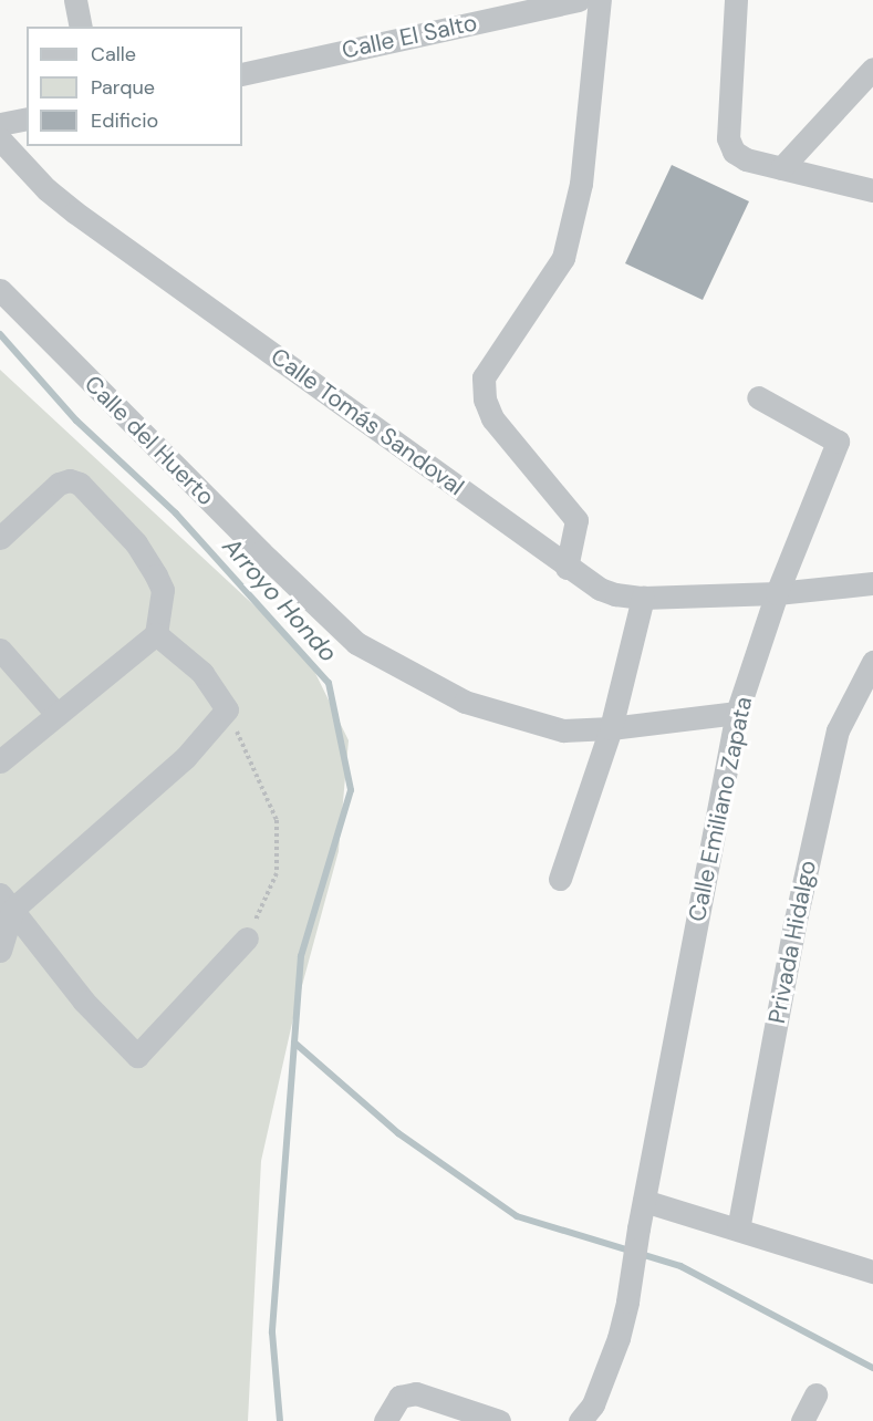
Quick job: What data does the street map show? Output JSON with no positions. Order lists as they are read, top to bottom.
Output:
{
  "streets": {
    "street": [
      "Calle El Salto",
      "Calle Tomás Sandoval",
      "Calle del Huerto",
      "Calle Emiliano Zapata",
      "Privada Hidalgo"
    ]
  },
  "crossings": [
    ["Calle Tomás Sandoval", "Calle Emiliano Zapata"],
    ["Calle del Huerto", "Calle Emiliano Zapata"]
  ],
  "water": ["Arroyo Hondo"],
  "legend": ["Calle", "Parque", "Edificio"]
}
